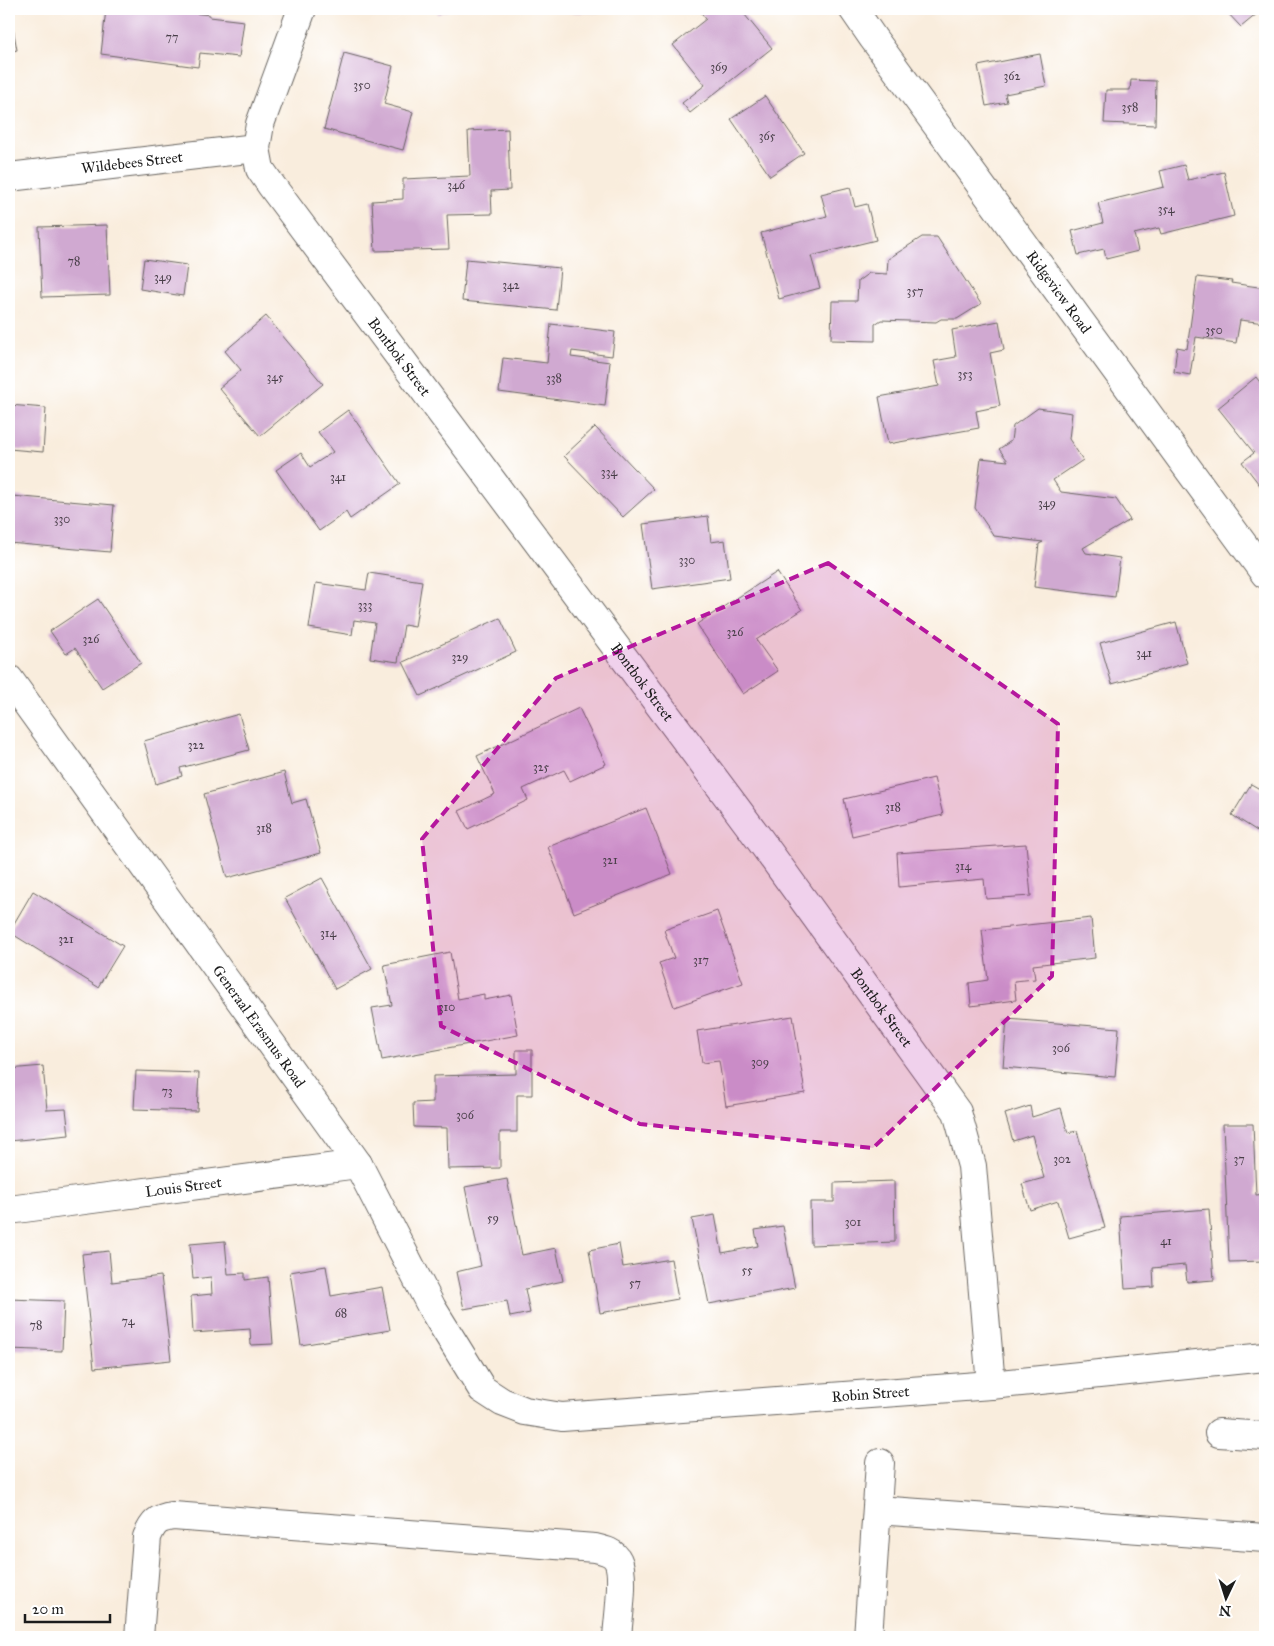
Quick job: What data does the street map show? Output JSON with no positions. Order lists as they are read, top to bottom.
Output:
{
  "streets": {
    "street": [
      "Wildebees Street",
      "Ridgeview Road",
      "Bontbok Street",
      "Generaal Erasmus Road",
      "Louis Street",
      "Robin Street"
    ]
  },
  "crossings": [
    ["Wildebees Street", "Bontbok Street"],
    ["Bontbok Street", "Robin Street"],
    ["Generaal Erasmus Road", "Louis Street"],
    ["Generaal Erasmus Road", "Robin Street"]
  ],
  "house_numbers": [
    "77",
    "369",
    "362",
    "350",
    "358",
    "365",
    "346",
    "354",
    "78",
    "349",
    "342",
    "357",
    "350",
    "353",
    "345",
    "338",
    "334",
    "341",
    "349",
    "330",
    "330",
    "333",
    "326",
    "326",
    "341",
    "329",
    "322",
    "325",
    "318",
    "318",
    "321",
    "314",
    "314",
    "321",
    "317",
    "310",
    "306",
    "309",
    "73",
    "306",
    "302",
    "37",
    "59",
    "301",
    "41",
    "55",
    "57",
    "68",
    "74",
    "78"
  ],
  "scale_bar": "20 m",
  "north": "bottom"
}
